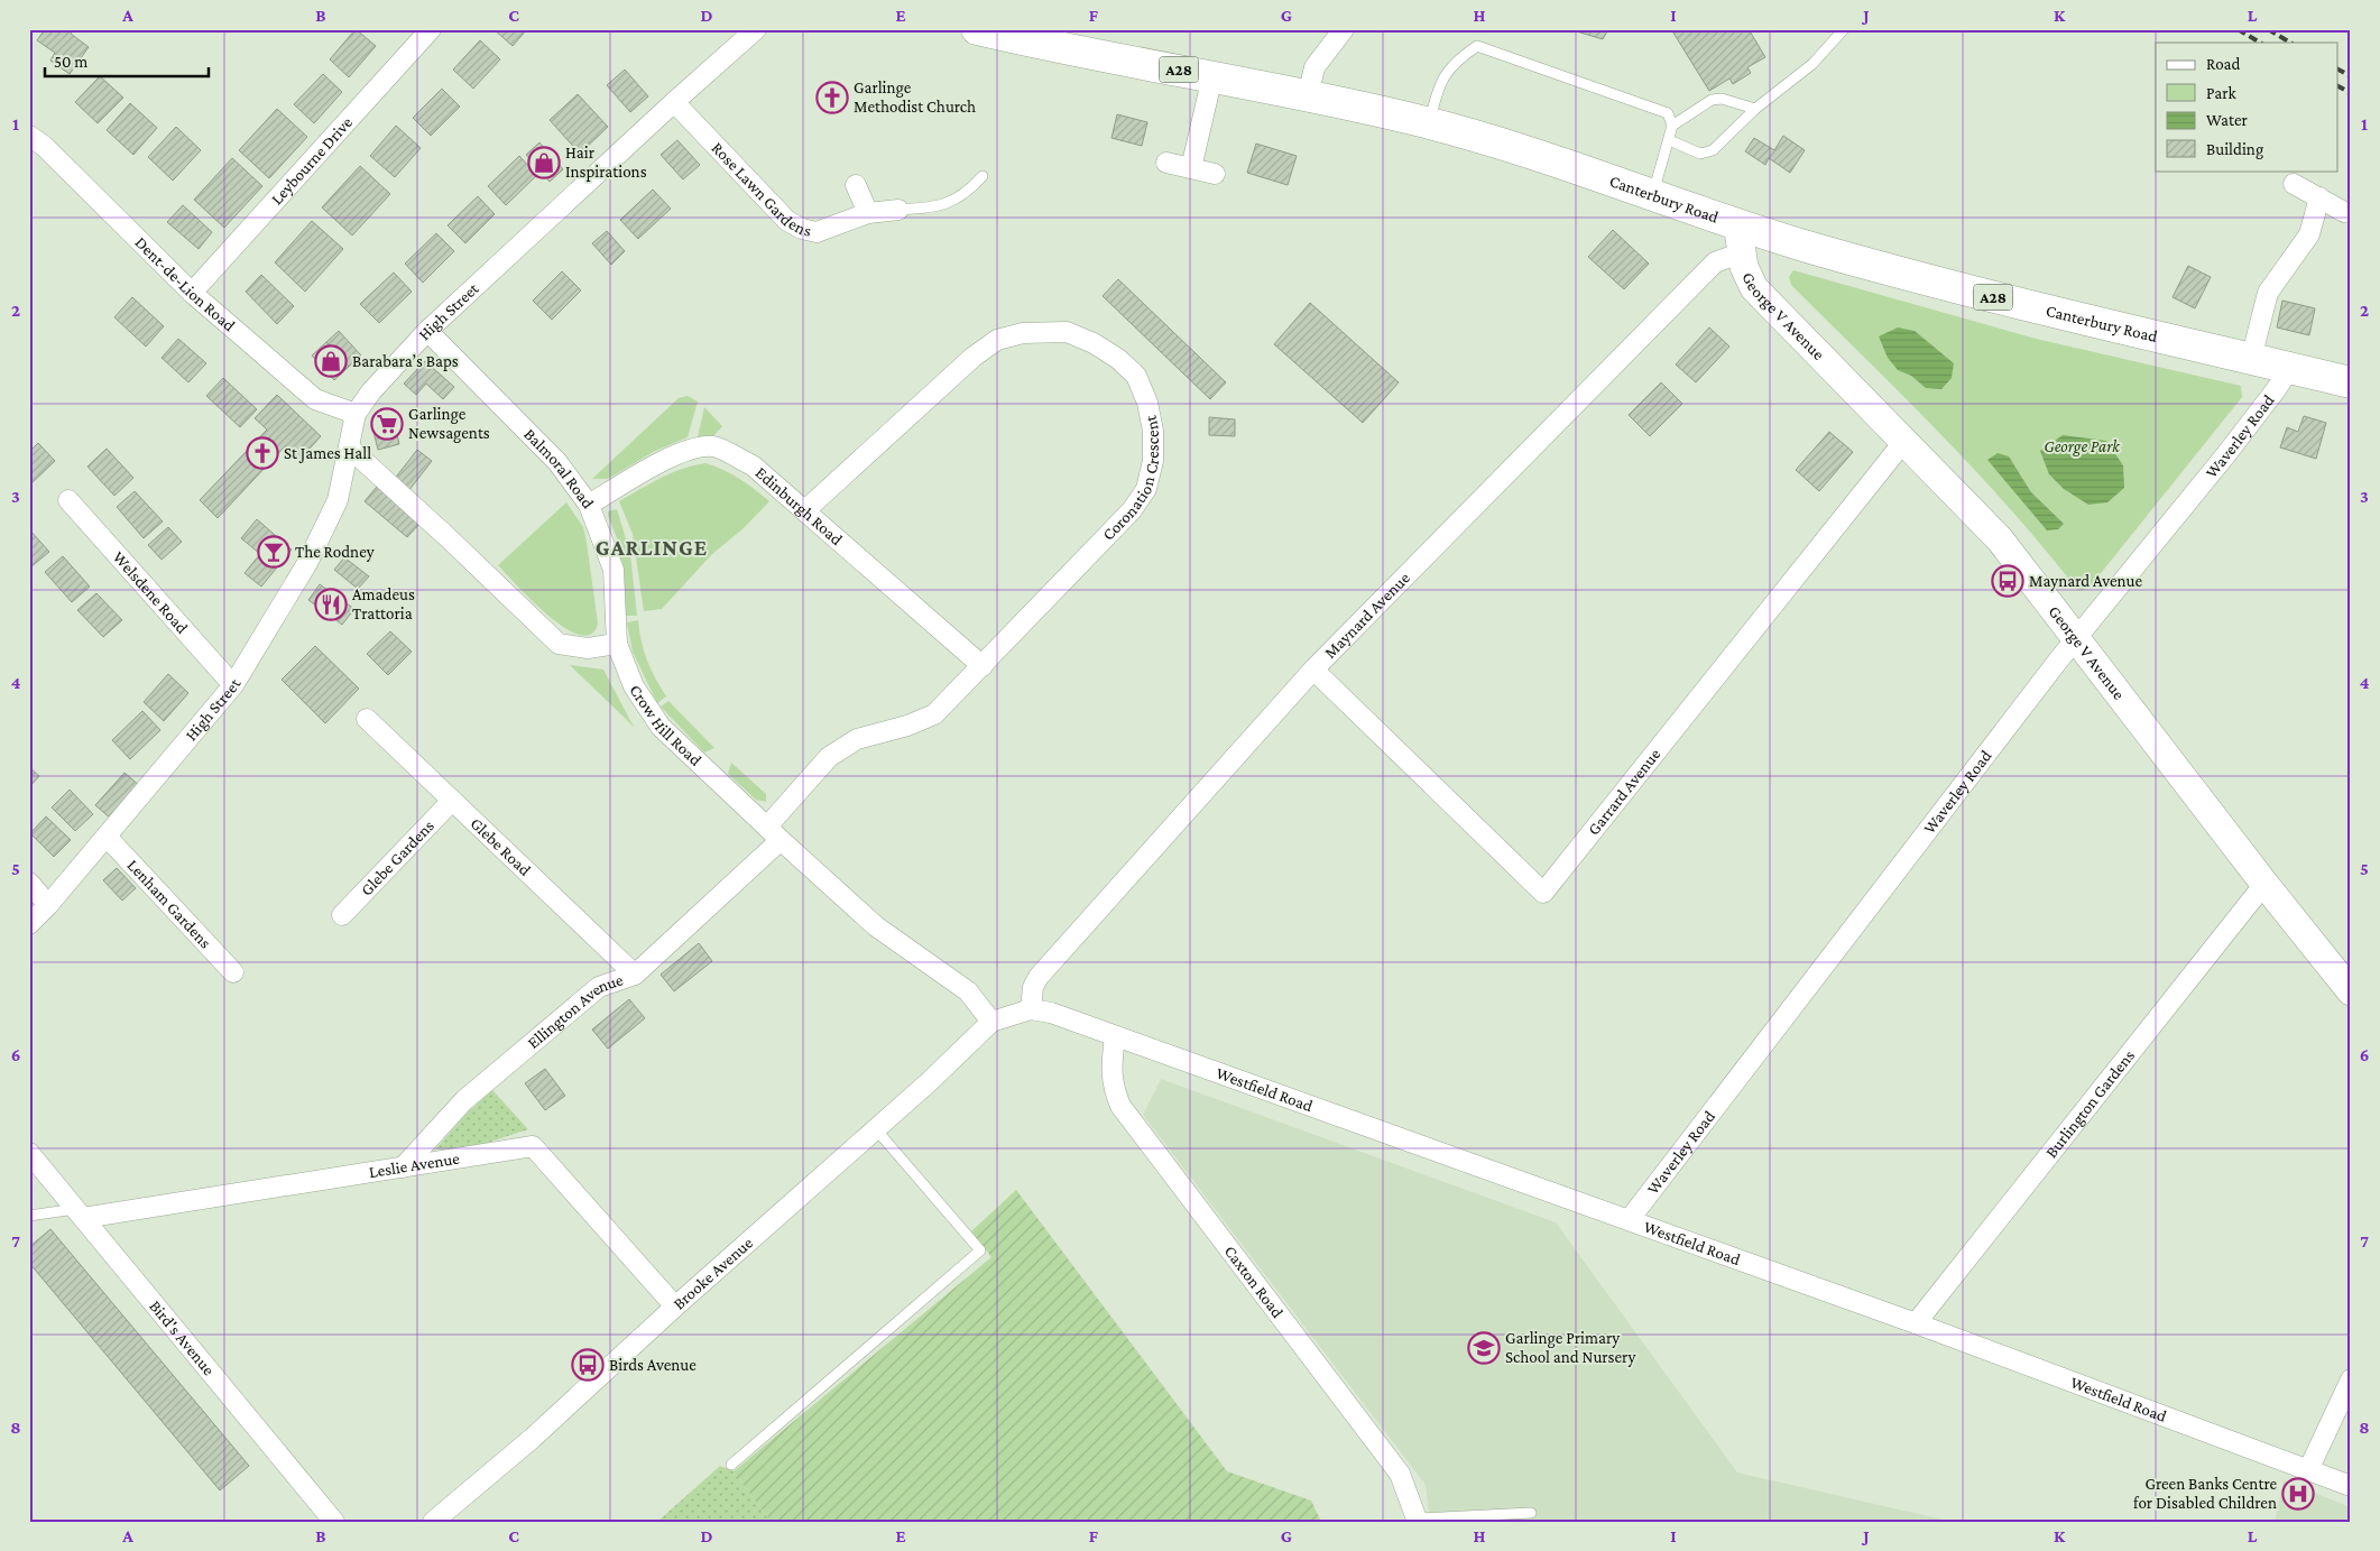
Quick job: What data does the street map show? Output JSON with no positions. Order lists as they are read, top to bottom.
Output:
{
  "streets": {
    "highway": ["A28", "Canterbury Road"],
    "main road": ["George V Avenue"],
    "street": [
      "Leybourne Drive",
      "Rose Lawn Gardens",
      "Dent-de-Lion Road",
      "High Street",
      "Waverley Road",
      "Balmoral Road",
      "Coronation Crescent",
      "Edinburgh Road",
      "Welsdene Road",
      "Maynard Avenue",
      "Crow Hill Road",
      "Garrard Avenue",
      "Glebe Road",
      "Glebe Gardens",
      "Lenham Gardens",
      "Ellington Avenue",
      "Westfield Road",
      "Burlington Gardens",
      "Leslie Avenue",
      "Brooke Avenue",
      "Caxton Road",
      "Bird's Avenue"
    ]
  },
  "crossings": [
    ["Leybourne Drive", "Dent-de-Lion Road"],
    ["Rose Lawn Gardens", "High Street"],
    ["Canterbury Road", "George V Avenue"],
    ["Canterbury Road", "Waverley Road"],
    ["Dent-de-Lion Road", "High Street"],
    ["High Street", "Balmoral Road"],
    ["High Street", "Welsdene Road"],
    ["High Street", "Lenham Gardens"],
    ["George V Avenue", "Waverley Road"],
    ["George V Avenue", "Maynard Avenue"],
    ["George V Avenue", "Garrard Avenue"],
    ["George V Avenue", "Burlington Gardens"],
    ["Waverley Road", "Westfield Road"],
    ["Balmoral Road", "Edinburgh Road"],
    ["Balmoral Road", "Crow Hill Road"],
    ["Coronation Crescent", "Edinburgh Road"],
    ["Coronation Crescent", "Crow Hill Road"],
    ["Coronation Crescent", "Ellington Avenue"],
    ["Maynard Avenue", "Garrard Avenue"],
    ["Maynard Avenue", "Westfield Road"],
    ["Crow Hill Road", "Ellington Avenue"],
    ["Crow Hill Road", "Brooke Avenue"],
    ["Glebe Road", "Glebe Gardens"],
    ["Glebe Road", "Ellington Avenue"],
    ["Ellington Avenue", "Leslie Avenue"],
    ["Westfield Road", "Burlington Gardens"],
    ["Westfield Road", "Caxton Road"],
    ["Leslie Avenue", "Brooke Avenue"],
    ["Leslie Avenue", "Bird's Avenue"]
  ],
  "districts": ["GARLINGE"],
  "parks": ["George Park"],
  "places": {
    "church": ["Garlinge Methodist Church", "St James Hall"],
    "shop": ["Hair Inspirations", "Barabara’s Baps"],
    "supermarket": ["Garlinge Newsagents"],
    "bar": ["The Rodney"],
    "bus stop": ["Maynard Avenue", "Birds Avenue"],
    "restaurant": ["Amadeus Trattoria"],
    "school or university": ["Garlinge Primary School and Nursery"],
    "hospital": ["Green Banks Centre for Disabled Children"]
  },
  "legend": [
    "Road",
    "Park",
    "Water",
    "Building"
  ],
  "scale_bar": "50 m",
  "grid": {
    "columns": [
      "A",
      "B",
      "C",
      "D",
      "E",
      "F",
      "G",
      "H",
      "I",
      "J",
      "K",
      "L"
    ],
    "rows": [
      "1",
      "2",
      "3",
      "4",
      "5",
      "6",
      "7",
      "8"
    ]
  }
}
